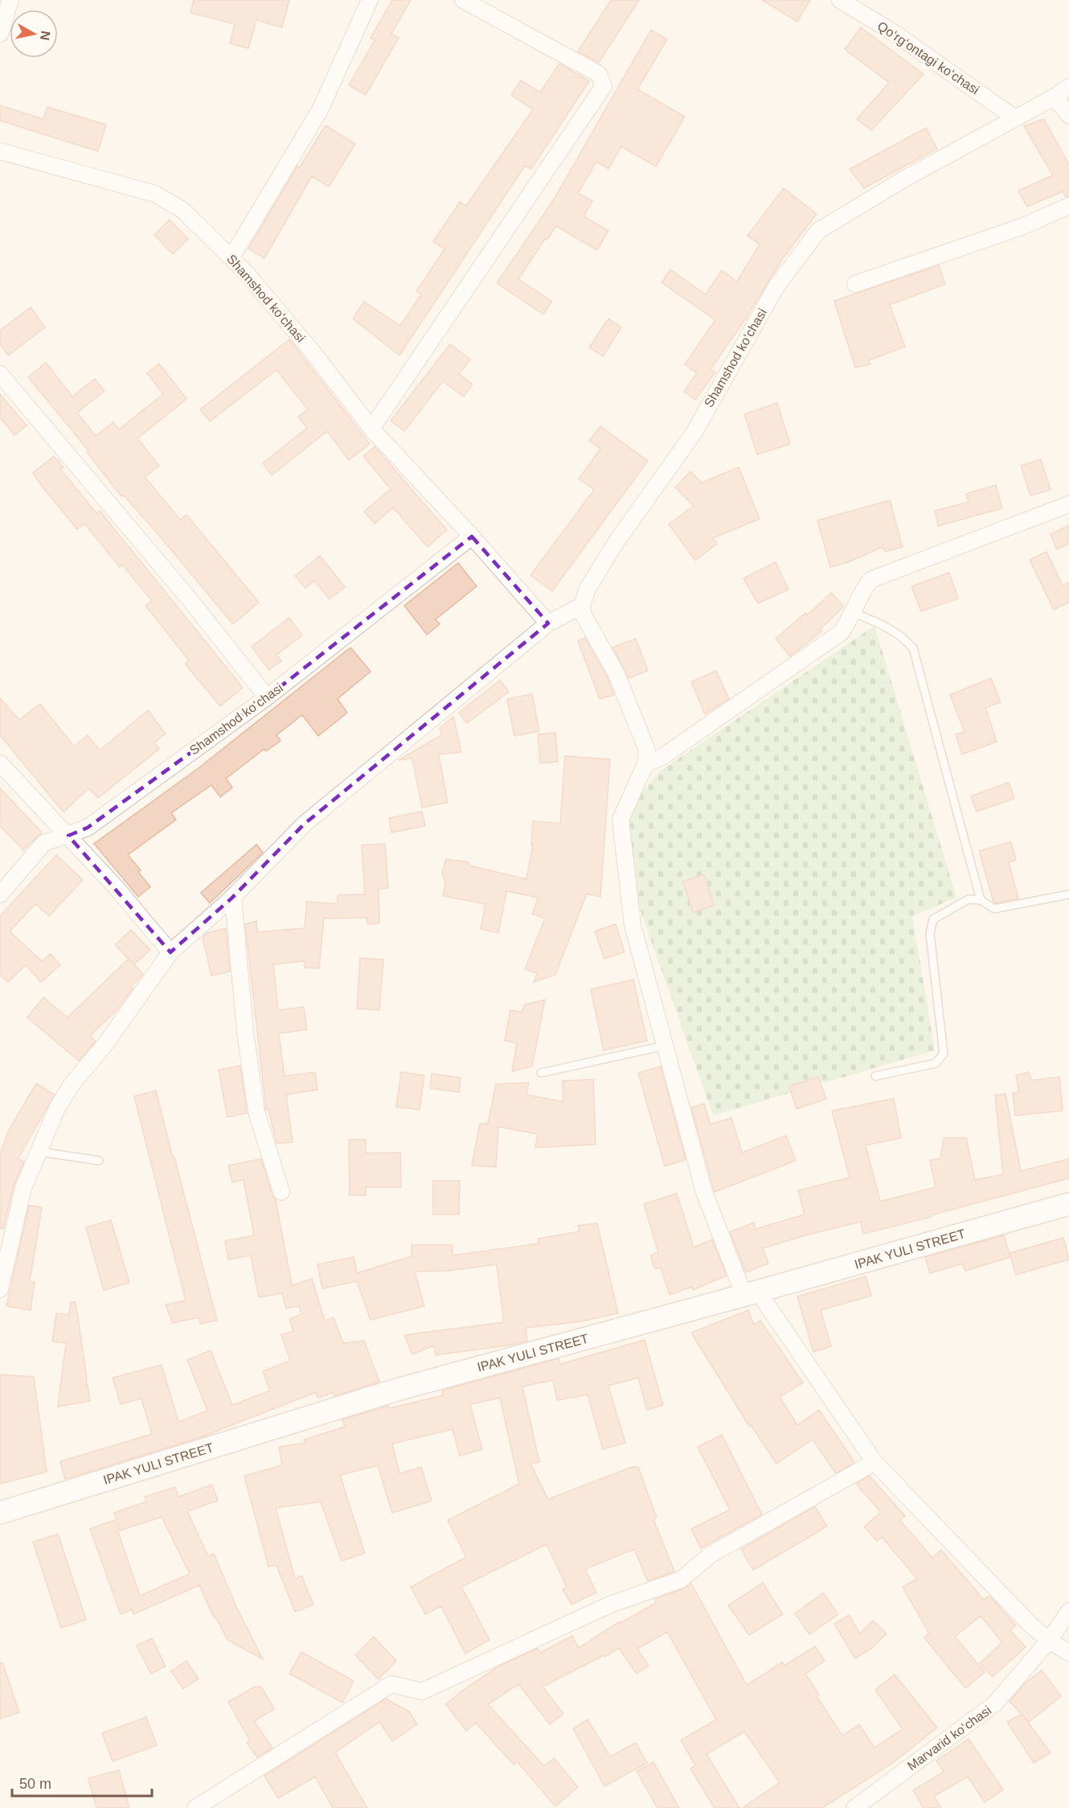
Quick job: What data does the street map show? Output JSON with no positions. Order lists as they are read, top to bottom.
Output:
{
  "streets": {
    "main road": ["IPAK YULI STREET"],
    "street": ["Qoʻrgʻontagi koʻchasi", "Shamshod koʻchasi", "Marvarid koʻchasi"]
  },
  "crossings": [
    ["Qoʻrgʻontagi koʻchasi", "Shamshod koʻchasi"]
  ],
  "scale_bar": "50 m",
  "north": "right"
}
